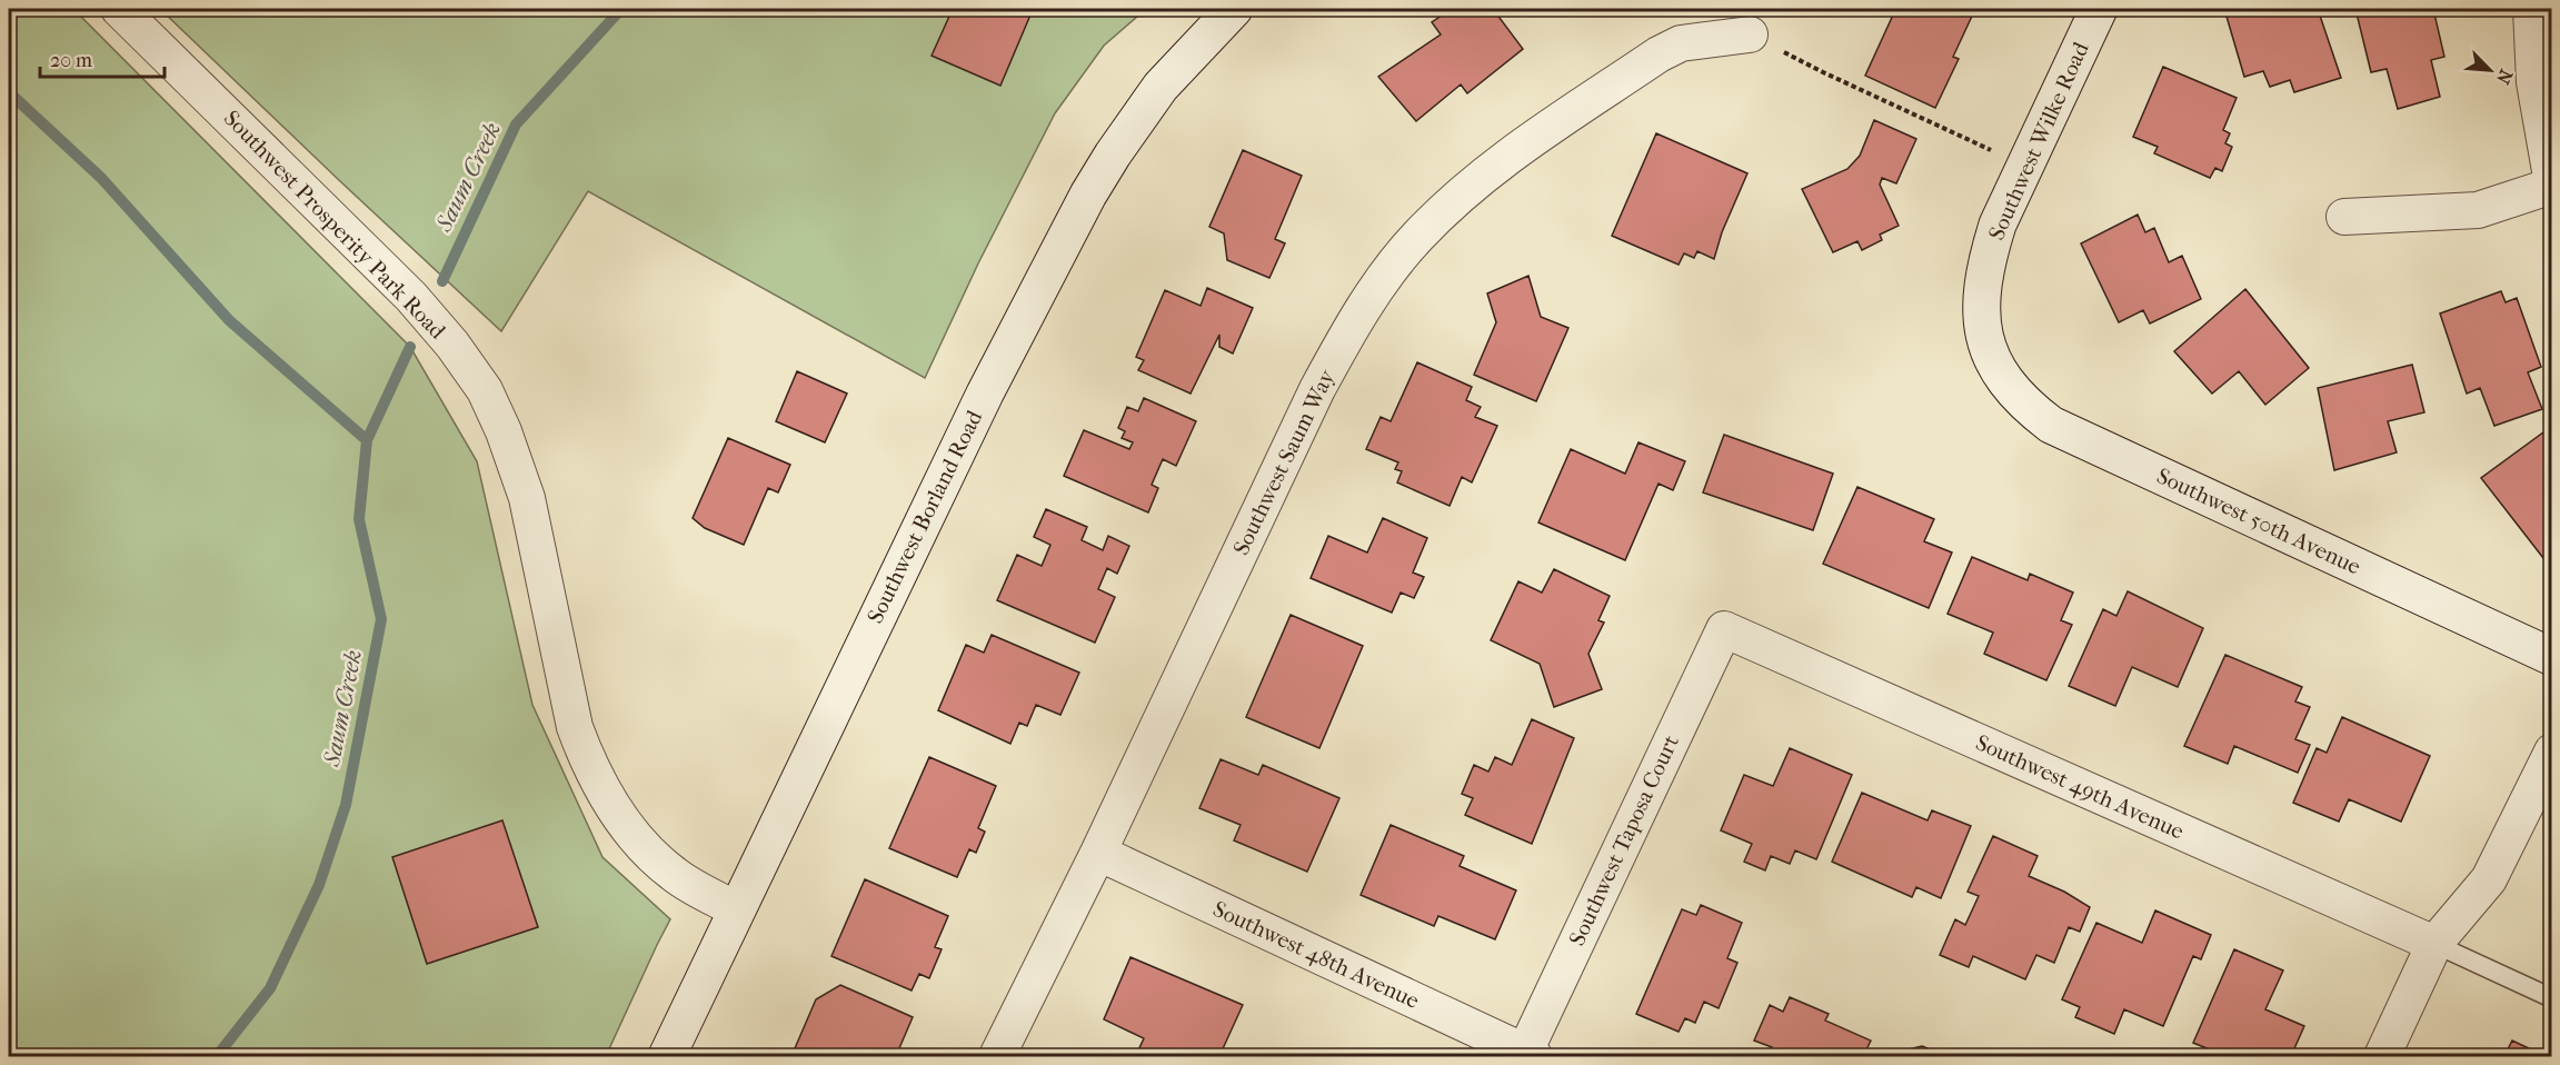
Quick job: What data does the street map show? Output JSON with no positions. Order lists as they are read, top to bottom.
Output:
{
  "streets": {
    "main road": ["Southwest Wilke Road", "Southwest Borland Road", "Southwest 50th Avenue"],
    "street": [
      "Southwest Prosperity Park Road",
      "Southwest Saum Way",
      "Southwest 49th Avenue",
      "Southwest Taposa Court",
      "Southwest 48th Avenue"
    ]
  },
  "crossings": [
    ["Southwest Wilke Road", "Southwest 50th Avenue"],
    ["Southwest Prosperity Park Road", "Southwest Borland Road"],
    ["Southwest Saum Way", "Southwest 48th Avenue"],
    ["Southwest 49th Avenue", "Southwest Taposa Court"],
    ["Southwest Taposa Court", "Southwest 48th Avenue"]
  ],
  "water": ["Saum Creek"],
  "scale_bar": "20 m",
  "north": "bottom right"
}
